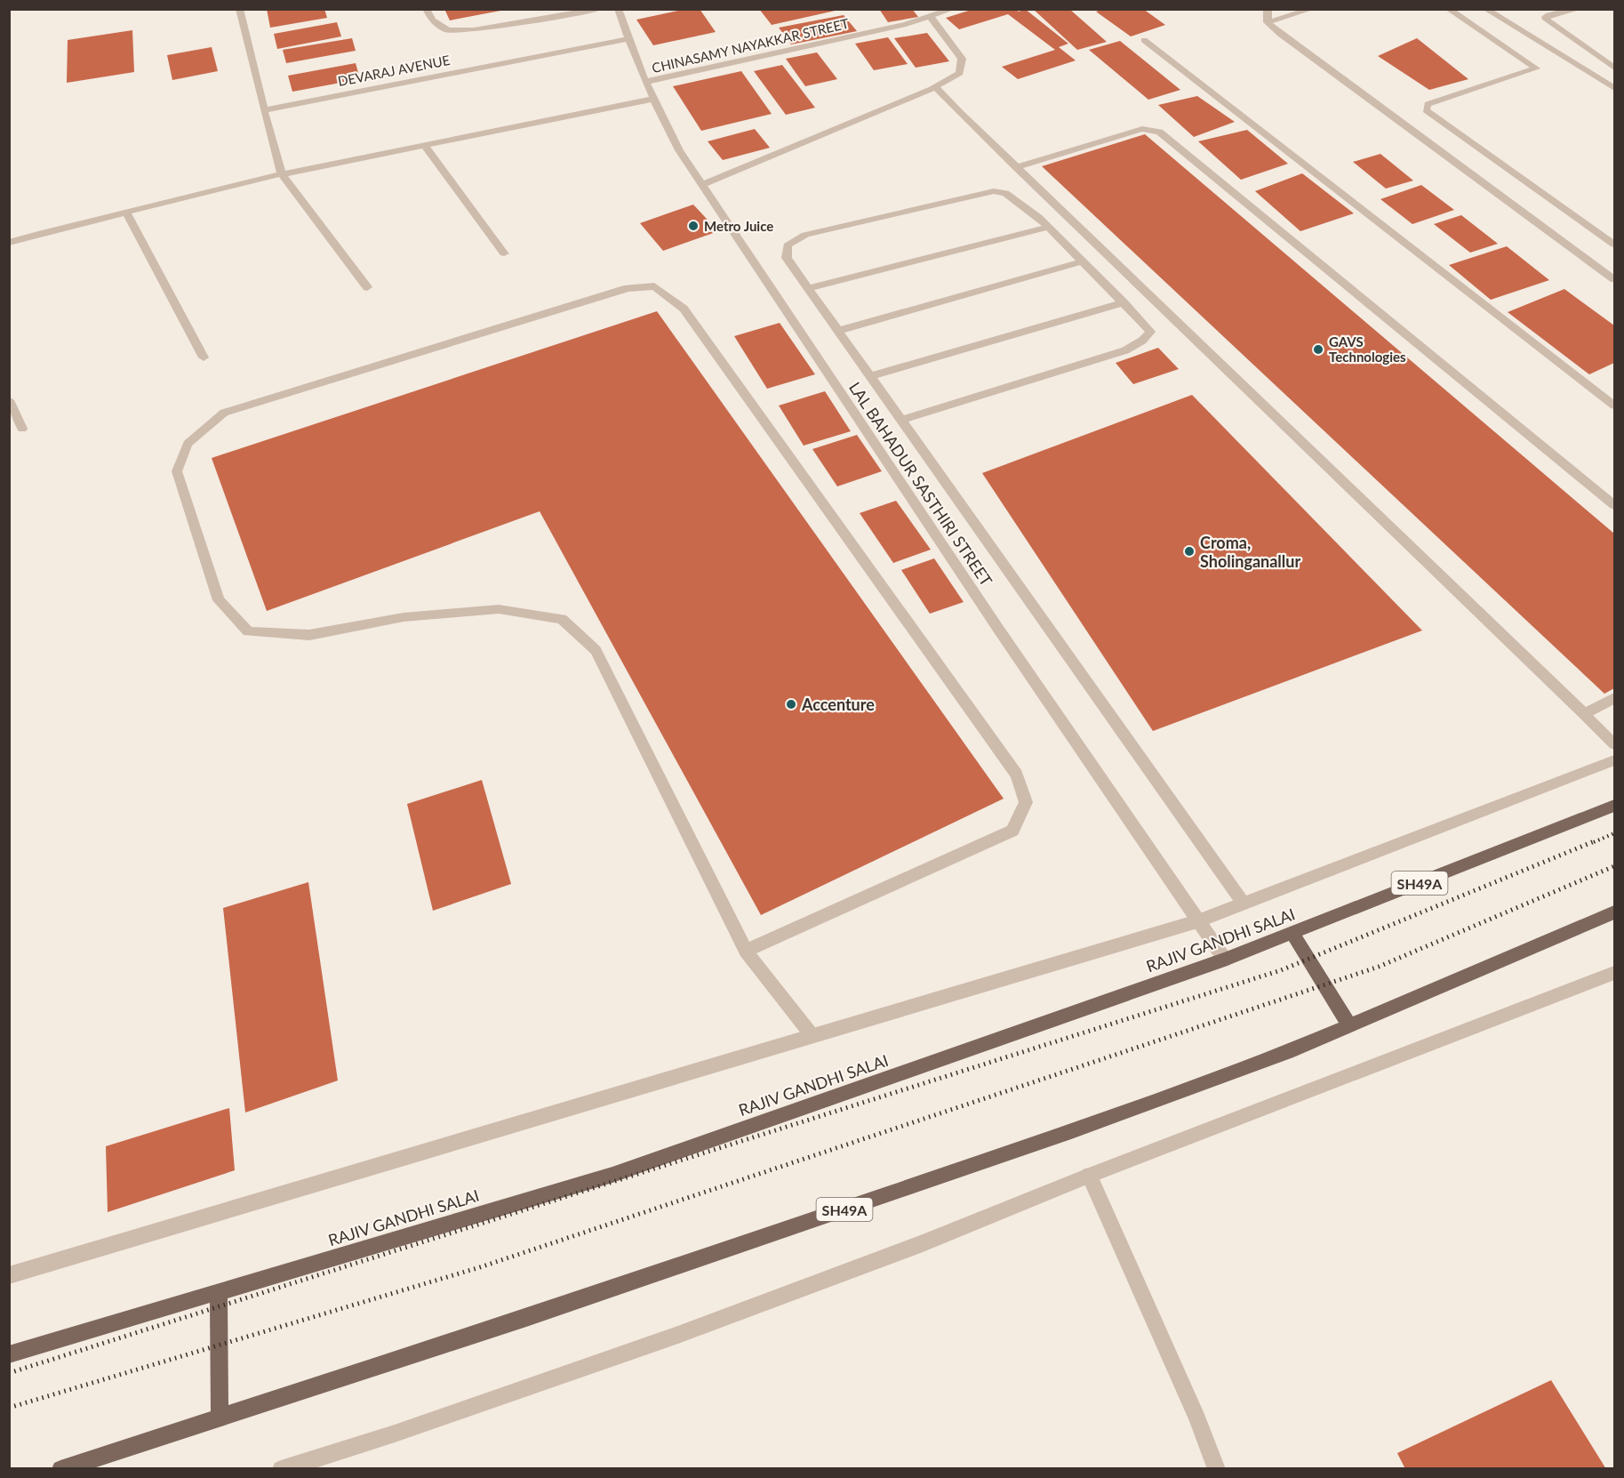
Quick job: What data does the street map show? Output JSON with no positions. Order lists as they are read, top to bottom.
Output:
{
  "streets": {
    "main road": ["SH49A", "RAJIV GANDHI SALAI"],
    "street": ["CHINASAMY NAYAKKAR STREET", "DEVARAJ AVENUE", "LAL BAHADUR SASTHIRI STREET"]
  },
  "crossings": [
    ["CHINASAMY NAYAKKAR STREET", "LAL BAHADUR SASTHIRI STREET"],
    ["DEVARAJ AVENUE", "LAL BAHADUR SASTHIRI STREET"],
    ["LAL BAHADUR SASTHIRI STREET", "RAJIV GANDHI SALAI"]
  ],
  "places": [
    "Metro Juice",
    "GAVS Technologies",
    "Croma, Sholinganallur",
    "Accenture"
  ]
}
